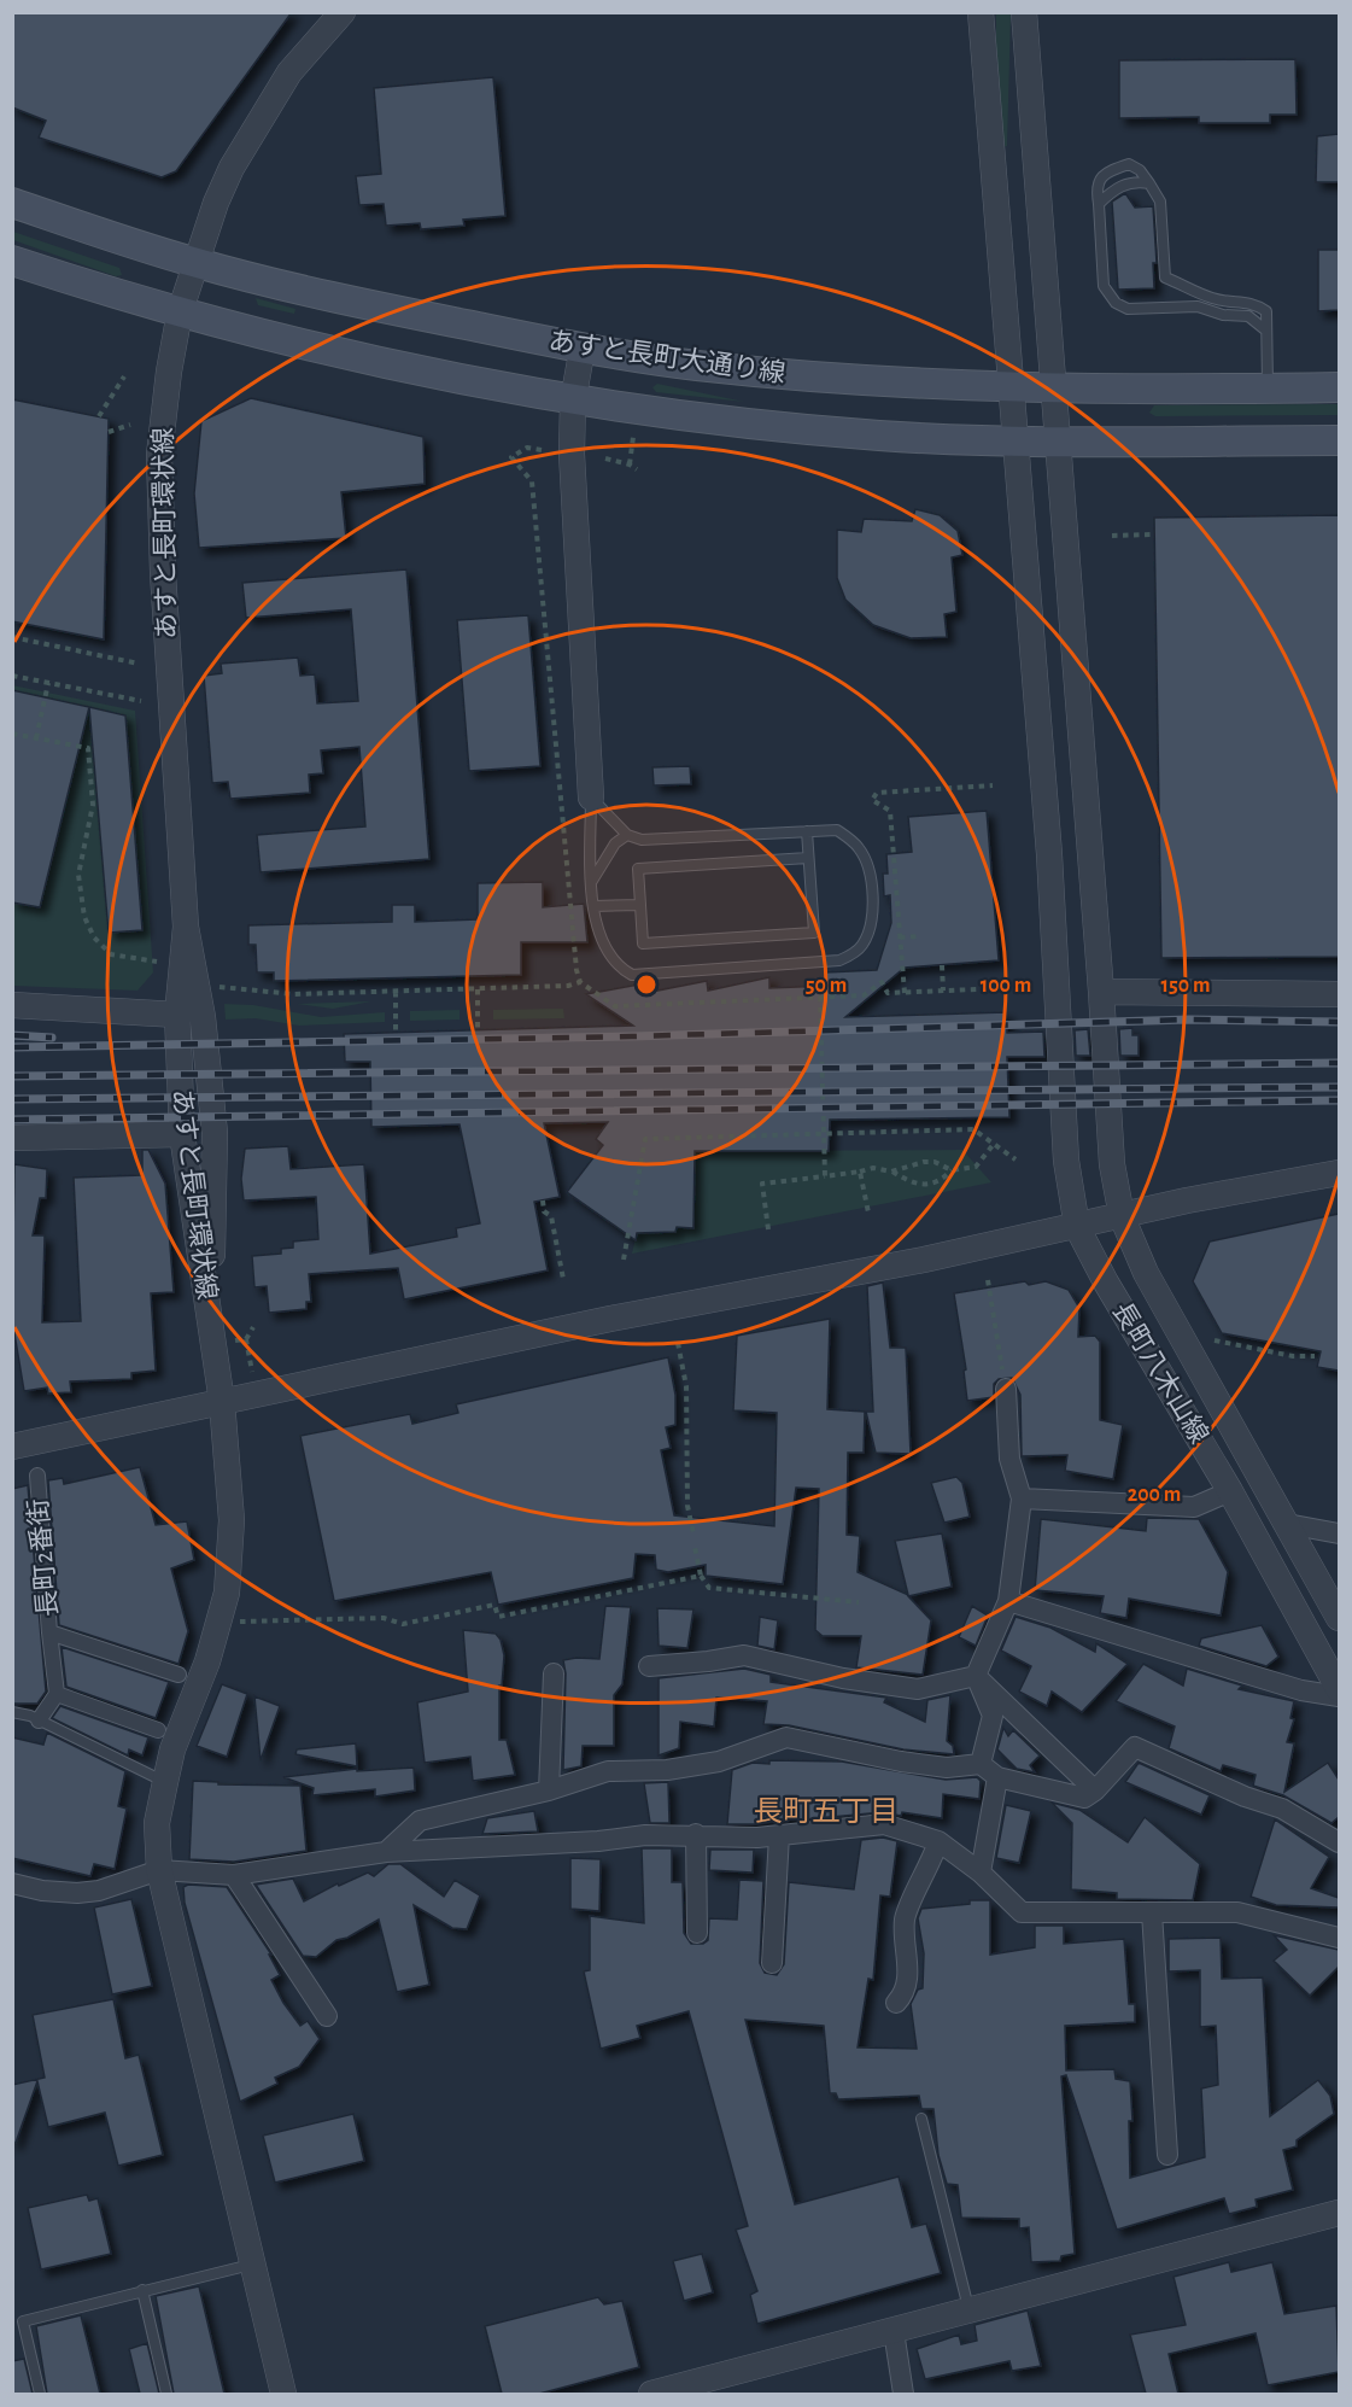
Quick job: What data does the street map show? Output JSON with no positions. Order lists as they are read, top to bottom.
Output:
{
  "streets": {
    "main road": ["あすと長町大通り線"],
    "street": ["あすと長町環状線", "長町八木山線", "長町2番街"]
  },
  "crossings": [
    ["あすと長町大通り線", "あすと長町環状線"],
    ["あすと長町大通り線", "長町八木山線"]
  ],
  "districts": ["長町五丁目"],
  "rings": [
    "50 m",
    "100 m",
    "150 m",
    "200 m"
  ]
}
